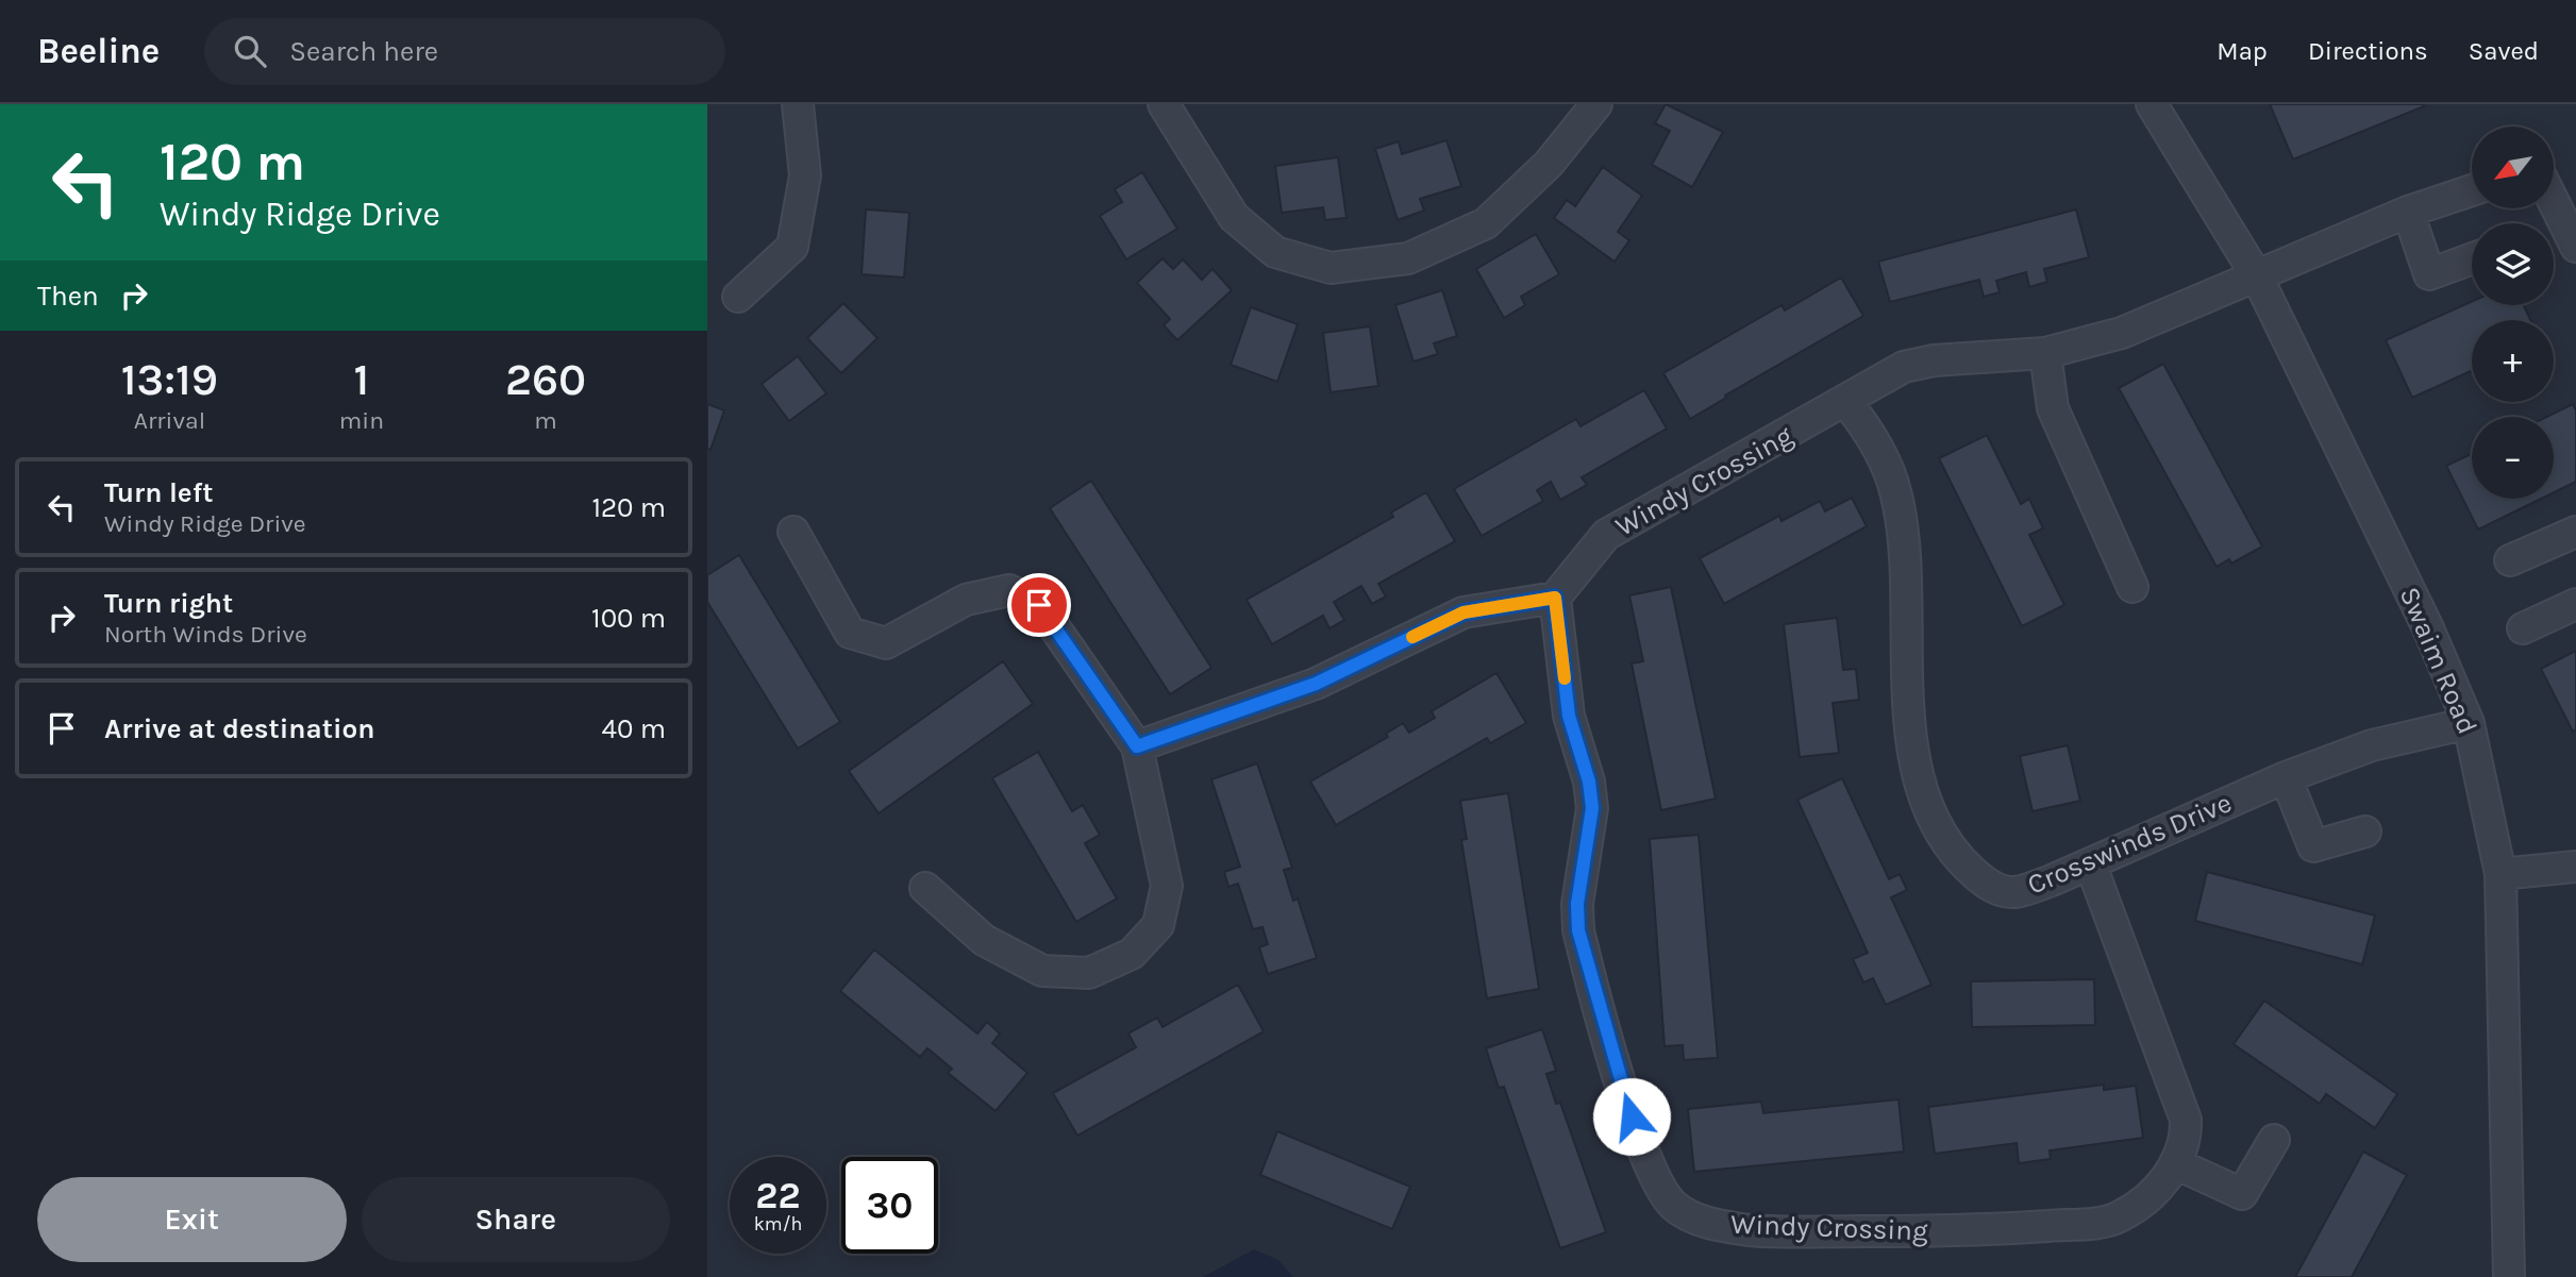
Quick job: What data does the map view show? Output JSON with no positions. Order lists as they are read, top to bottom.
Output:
{
  "streets": {
    "street": ["Windy Crossing", "Swaim Road", "Crosswinds Drive"]
  },
  "crossings": [
    ["Windy Crossing", "Swaim Road"],
    ["Windy Crossing", "Crosswinds Drive"],
    ["Swaim Road", "Crosswinds Drive"]
  ],
  "north": "bottom left",
  "page": {
    "header": "Beeline",
    "search": "Search here",
    "nav": ["Map", "Directions", "Saved"],
    "turn": ["120 m", "Windy Ridge Drive"],
    "map_buttons": ["+", "−"],
    "then": "Then",
    "eta": [
      "13:19",
      "Arrival",
      "1",
      "min",
      "260",
      "m"
    ],
    "list": [
      {
        "name": "Turn left",
        "note": "Windy Ridge Drive",
        "value": "120 m"
      },
      {
        "name": "Turn right",
        "note": "North Winds Drive",
        "value": "100 m"
      },
      {
        "name": "Arrive at destination",
        "value": "40 m"
      }
    ],
    "speed": "22 km/h",
    "limit": "30",
    "buttons": ["Exit", "Share"]
  }
}
